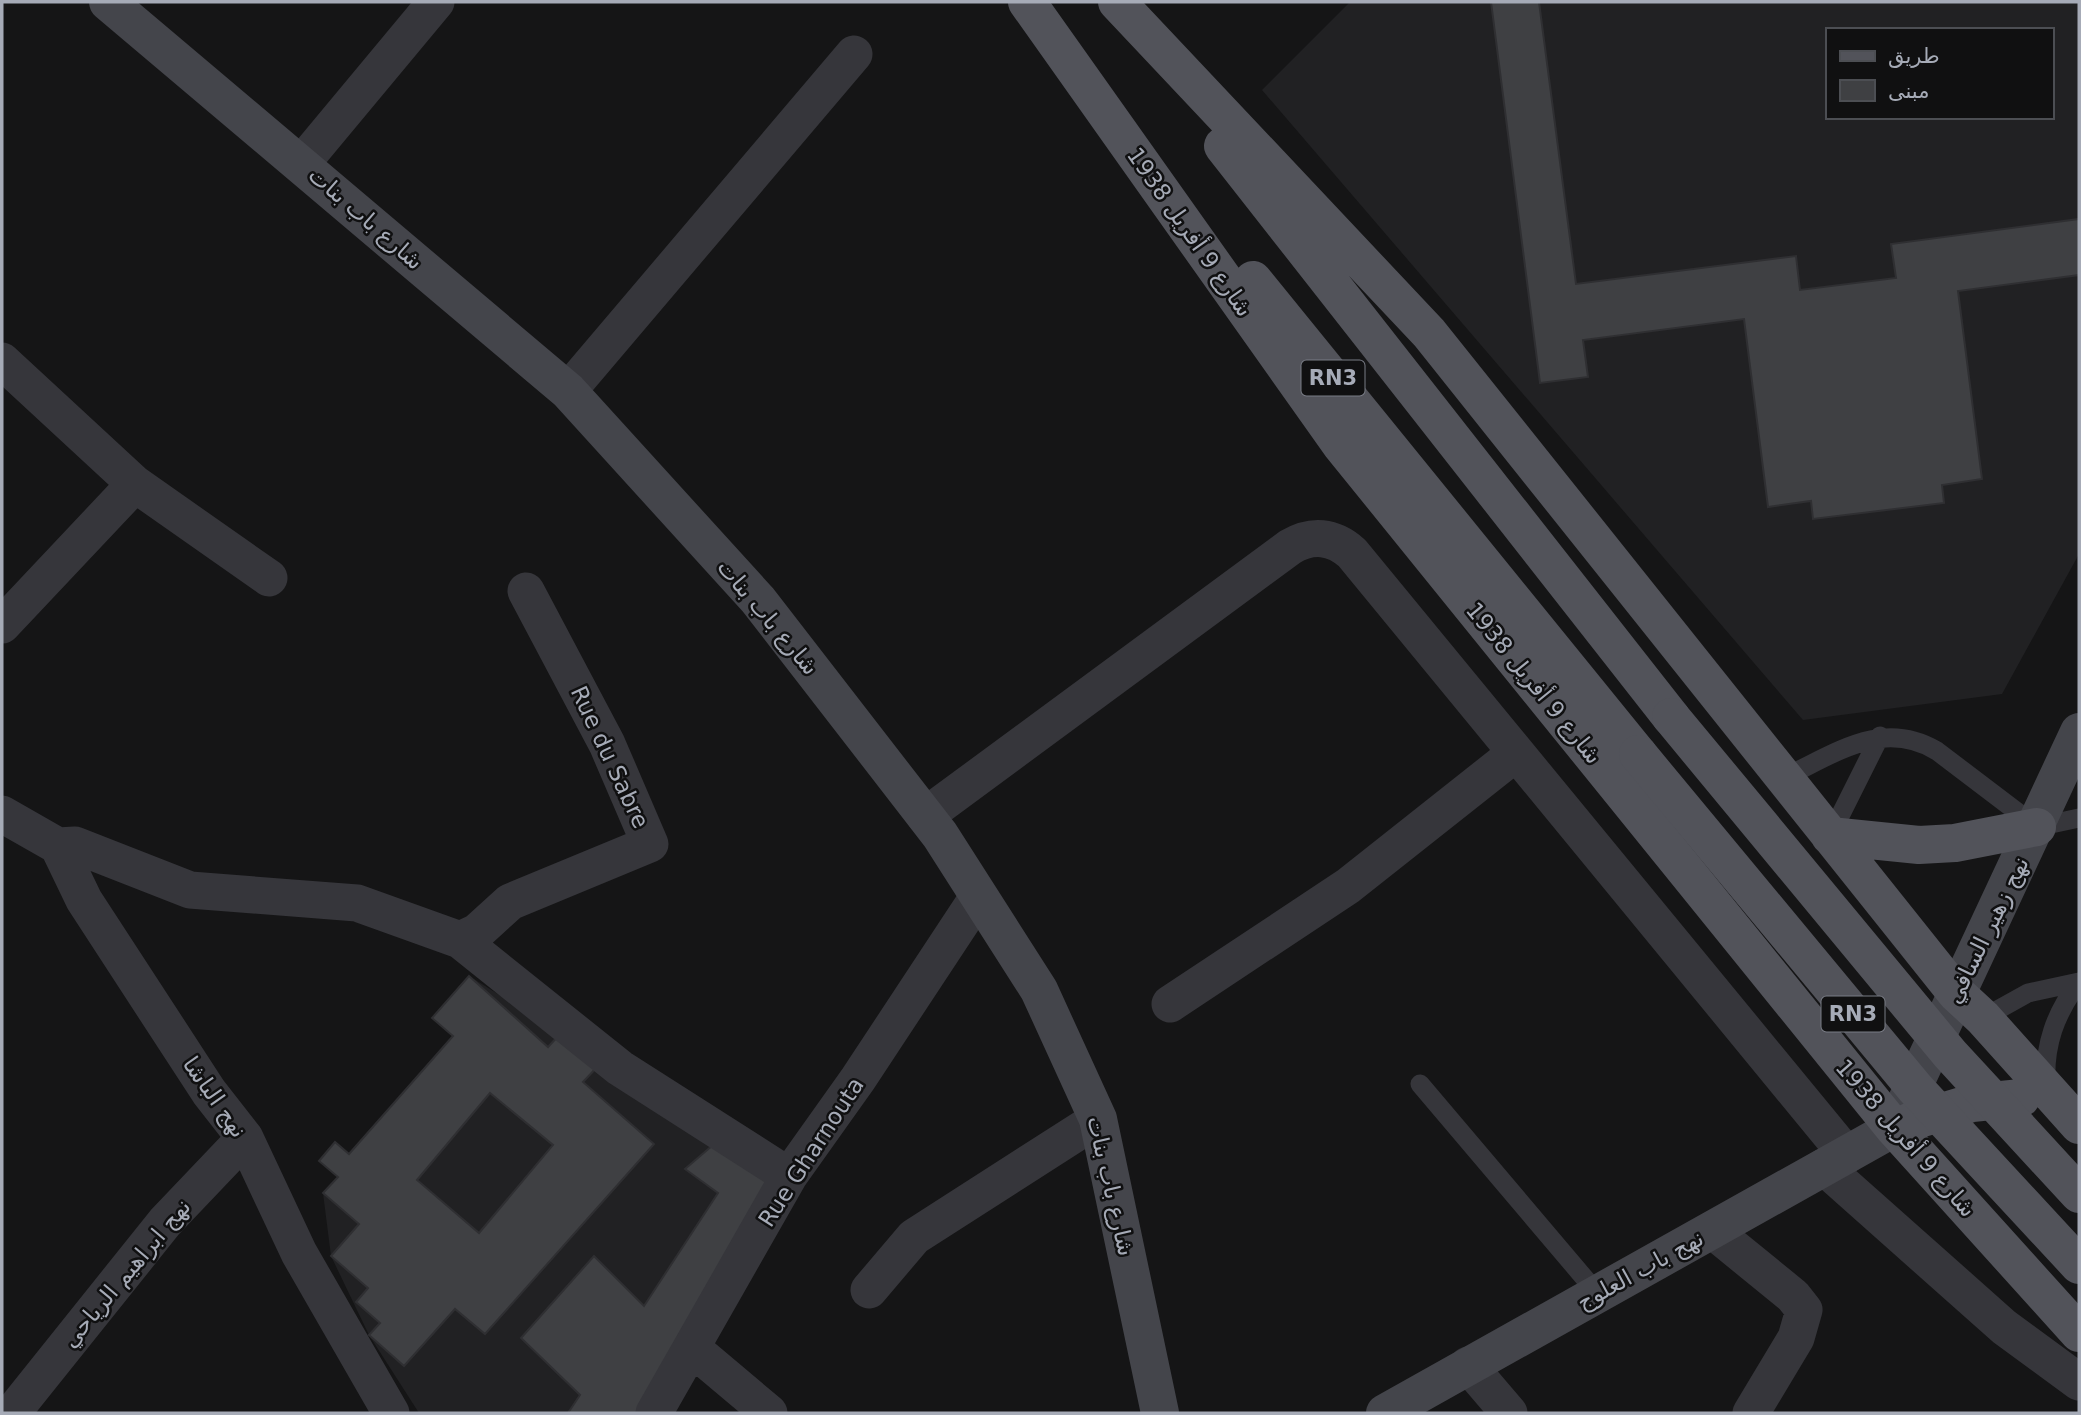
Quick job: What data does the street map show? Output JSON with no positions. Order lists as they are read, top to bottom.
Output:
{
  "streets": {
    "main road": [
      "شارع باب بنات",
      "شارع 9 أفريل 1938",
      "RN3",
      "نهج زهير السافي",
      "نهج باب العلوج"
    ],
    "street": [
      "Rue du Sabre",
      "نهج الباشا",
      "Rue Gharnouta",
      "نهج ابراهيم الرياحي"
    ]
  },
  "crossings": [
    ["شارع باب بنات", "Rue Gharnouta"],
    ["شارع 9 أفريل 1938", "نهج زهير السافي"],
    ["شارع 9 أفريل 1938", "نهج باب العلوج"],
    ["نهج زهير السافي", "نهج باب العلوج"],
    ["نهج الباشا", "نهج ابراهيم الرياحي"]
  ],
  "legend": ["طريق", "مبنى"]
}
